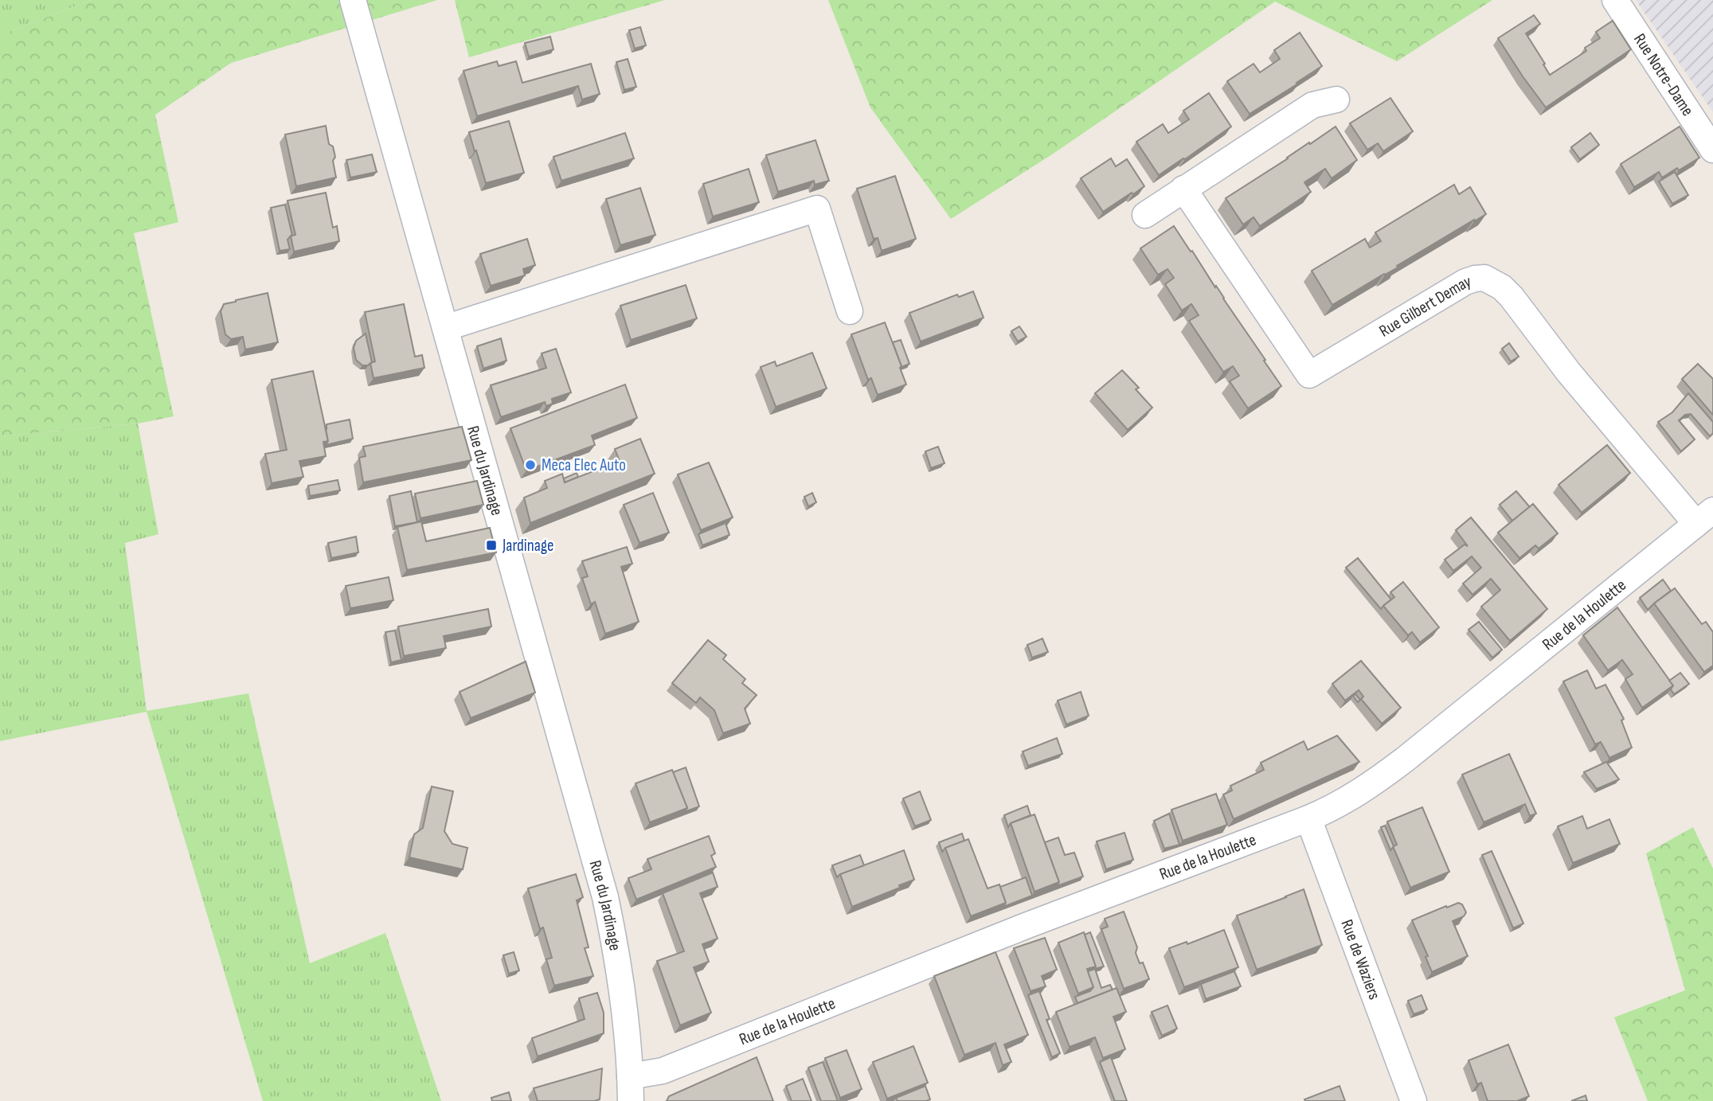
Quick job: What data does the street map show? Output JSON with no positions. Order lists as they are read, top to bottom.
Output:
{
  "streets": {
    "street": [
      "Rue Notre-Dame",
      "Rue Gilbert Demay",
      "Rue du Jardinage",
      "Rue de la Houlette",
      "Rue de Waziers"
    ]
  },
  "crossings": [
    ["Rue Gilbert Demay", "Rue de la Houlette"],
    ["Rue du Jardinage", "Rue de la Houlette"],
    ["Rue de la Houlette", "Rue de Waziers"]
  ],
  "places": {
    "other": ["Meca Elec Auto"],
    "transit": ["Jardinage"]
  }
}
